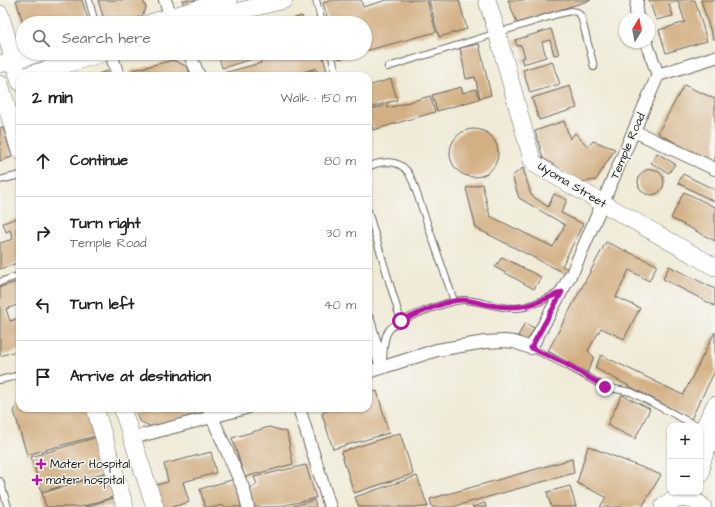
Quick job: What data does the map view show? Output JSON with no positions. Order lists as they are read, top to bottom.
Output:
{
  "streets": {
    "street": ["Temple Road", "Uyoma Street"]
  },
  "crossings": [
    ["Temple Road", "Uyoma Street"]
  ],
  "places": {
    "health": ["Mater Hospital", "mater hospital"]
  },
  "north": "top",
  "page": {
    "search": "Search here",
    "heading": ["2 min", "Walk · 150 m"],
    "list": [
      ["Continue", "80 m"],
      ["Turn right", "Temple Road", "30 m"],
      ["Turn left", "40 m"],
      "Arrive at destination"
    ],
    "map_buttons": ["+", "−"]
  }
}
